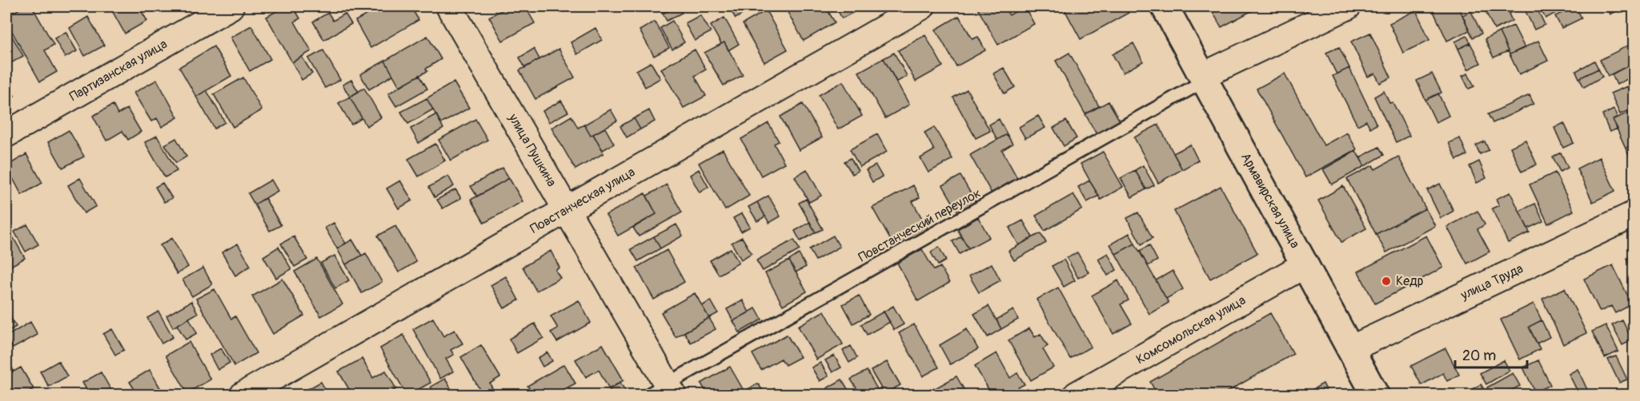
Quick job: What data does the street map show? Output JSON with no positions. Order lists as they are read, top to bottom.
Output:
{
  "streets": {
    "street": [
      "Партизанская улица",
      "улица Пушкина",
      "Повстанческая улица",
      "Армавирская улица",
      "улица Труда",
      "Комсомольская улица"
    ],
    "lane": ["Повстанческий переулок"]
  },
  "crossings": [
    ["улица Пушкина", "Повстанческая улица"],
    ["улица Пушкина", "Повстанческий переулок"],
    ["Армавирская улица", "Повстанческий переулок"],
    ["Армавирская улица", "улица Труда"],
    ["Армавирская улица", "Комсомольская улица"]
  ],
  "places": ["Кедр"],
  "scale_bar": "20 m"
}
